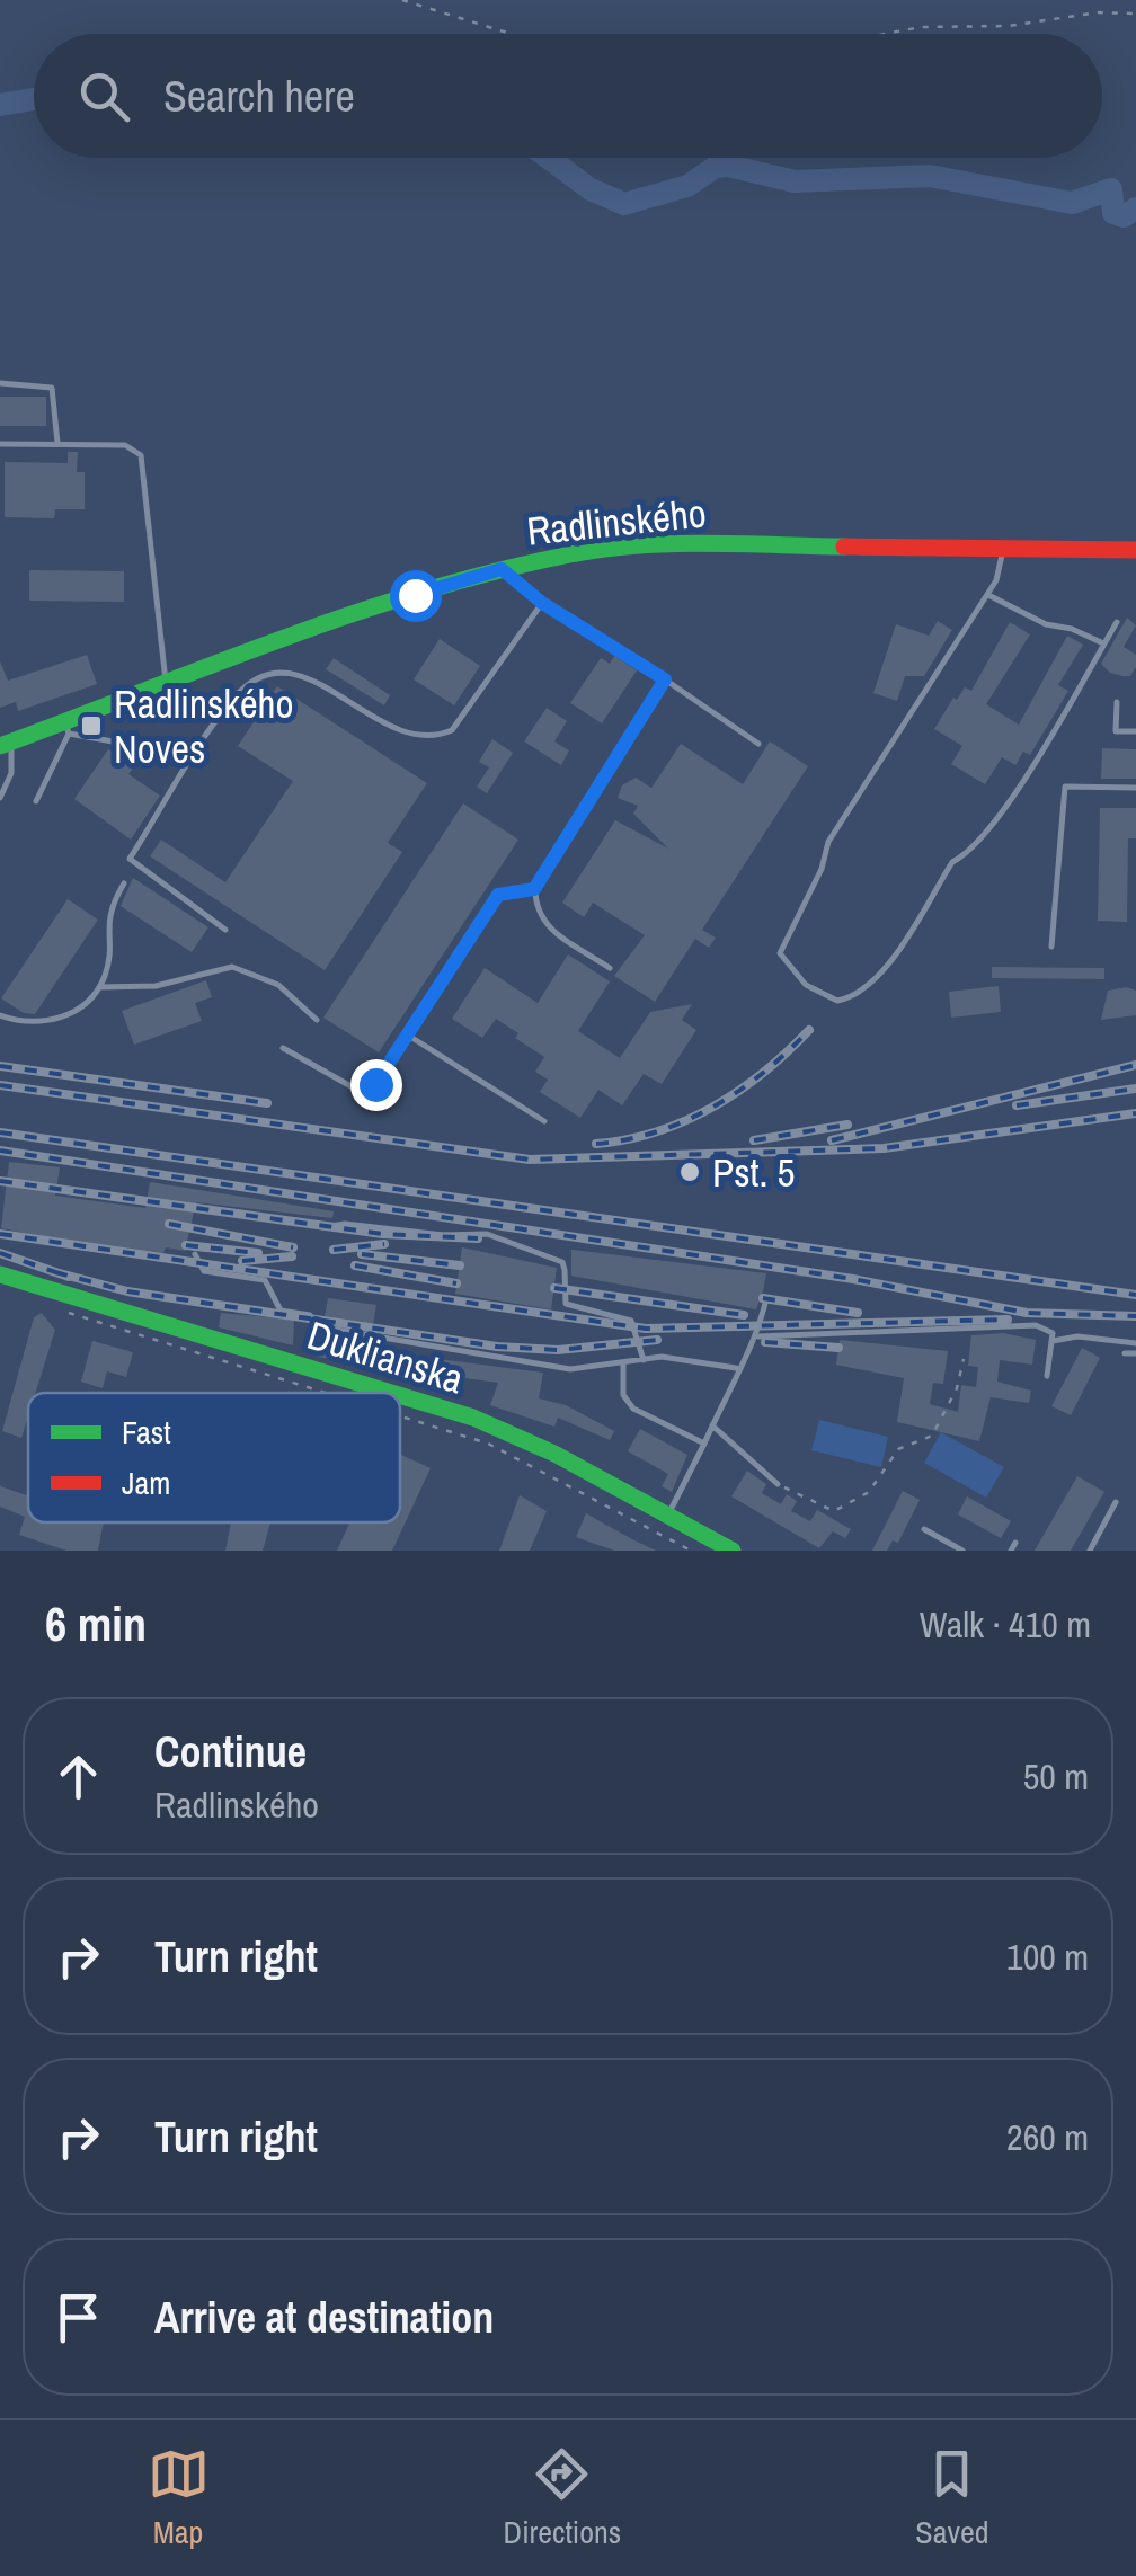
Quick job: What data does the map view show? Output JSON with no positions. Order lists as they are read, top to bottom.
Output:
{
  "streets": {
    "main road": ["Radlinského", "Duklianska"]
  },
  "places": {
    "transit": ["Radlinského Noves"],
    "other": ["Pst. 5"]
  },
  "legend": ["Fast", "Jam"],
  "page": {
    "search": "Search here",
    "heading": ["6 min", "Walk · 410 m"],
    "list": [
      ["Continue", "Radlinského", "50 m"],
      ["Turn right", "100 m"],
      ["Turn right", "260 m"],
      "Arrive at destination"
    ],
    "nav": ["Map", "Directions", "Saved"]
  }
}
